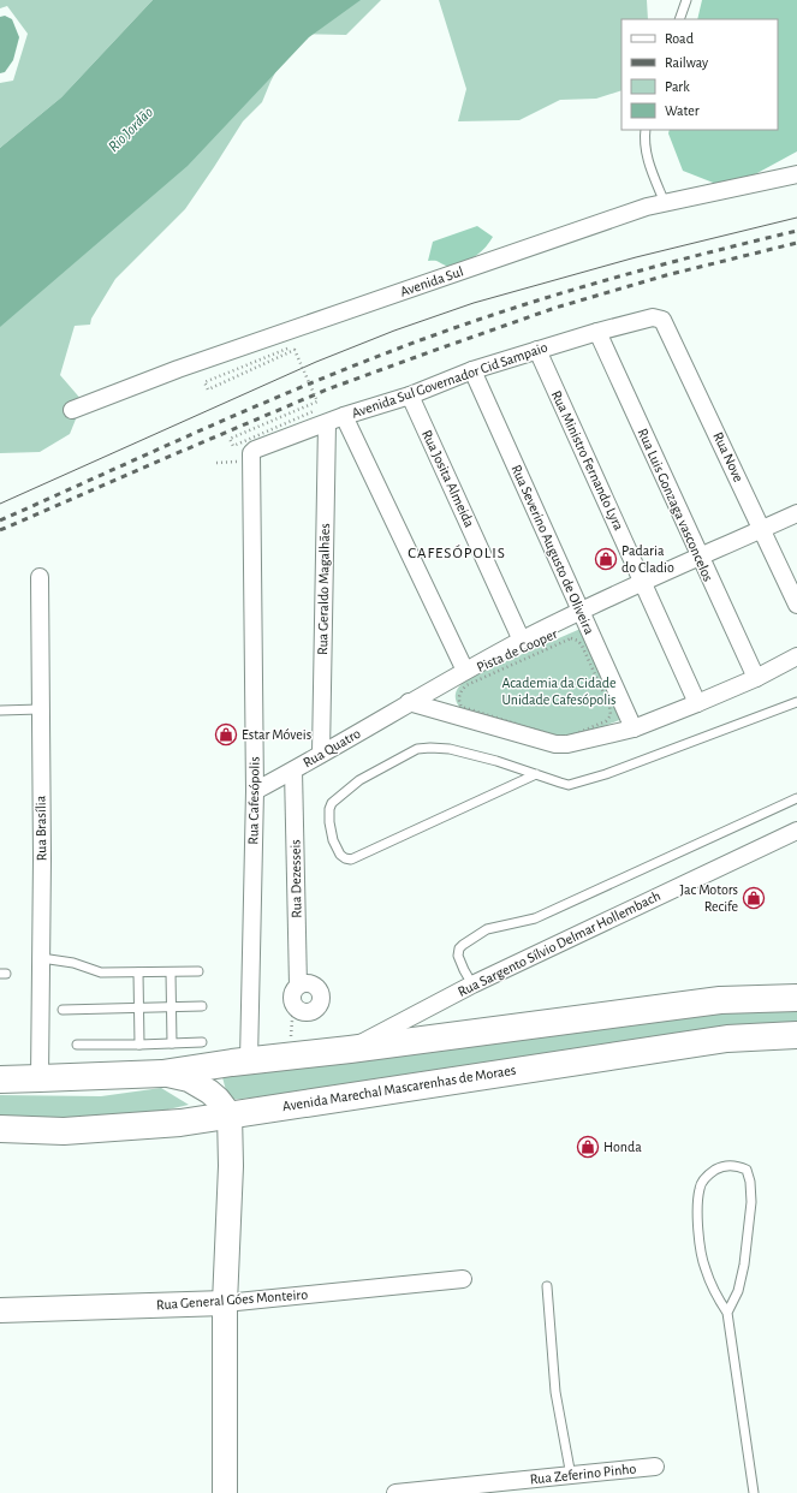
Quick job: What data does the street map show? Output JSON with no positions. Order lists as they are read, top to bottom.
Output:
{
  "streets": {
    "highway": ["Avenida Marechal Mascarenhas de Moraes"],
    "main road": ["Rua General Góes Monteiro"],
    "street": [
      "Avenida Sul",
      "Avenida Sul Governador Cid Sampaio",
      "Rua Nove",
      "Rua Ministro Fernando Lyra",
      "Rua Josita Almeida",
      "Rua Luis Gonzaga vasconcelos",
      "Rua Severino Augusto de Oliveira",
      "Rua Geraldo Magalhães",
      "Rua Quatro",
      "Rua Cafesópolis",
      "Rua Brasília",
      "Rua Dezesseis",
      "Rua Sargento Sílvio Delmar Hollembach",
      "Rua Zeferino Pinho"
    ],
    "path": ["Pista de Cooper"]
  },
  "crossings": [
    ["Avenida Sul Governador Cid Sampaio", "Rua Nove"],
    ["Avenida Sul Governador Cid Sampaio", "Rua Ministro Fernando Lyra"],
    ["Avenida Sul Governador Cid Sampaio", "Rua Josita Almeida"],
    ["Avenida Sul Governador Cid Sampaio", "Rua Luis Gonzaga vasconcelos"],
    ["Avenida Sul Governador Cid Sampaio", "Rua Severino Augusto de Oliveira"],
    ["Avenida Sul Governador Cid Sampaio", "Rua Geraldo Magalhães"],
    ["Avenida Sul Governador Cid Sampaio", "Rua Cafesópolis"],
    ["Rua Nove", "Rua Quatro"],
    ["Rua Ministro Fernando Lyra", "Rua Quatro"],
    ["Rua Josita Almeida", "Rua Quatro"],
    ["Rua Luis Gonzaga vasconcelos", "Rua Quatro"],
    ["Rua Severino Augusto de Oliveira", "Rua Quatro"],
    ["Rua Geraldo Magalhães", "Rua Quatro"],
    ["Rua Quatro", "Rua Cafesópolis"],
    ["Rua Quatro", "Rua Dezesseis"]
  ],
  "districts": ["CAFESÓPOLIS"],
  "water": ["Rio Jordão"],
  "parks": ["Academia da Cidade Unidade Cafesópolis"],
  "places": {
    "shop": [
      "Padaria do Cladio",
      "Estar Móveis",
      "Jac Motors Recife",
      "Honda"
    ]
  },
  "legend": [
    "Road",
    "Railway",
    "Park",
    "Water"
  ]
}
